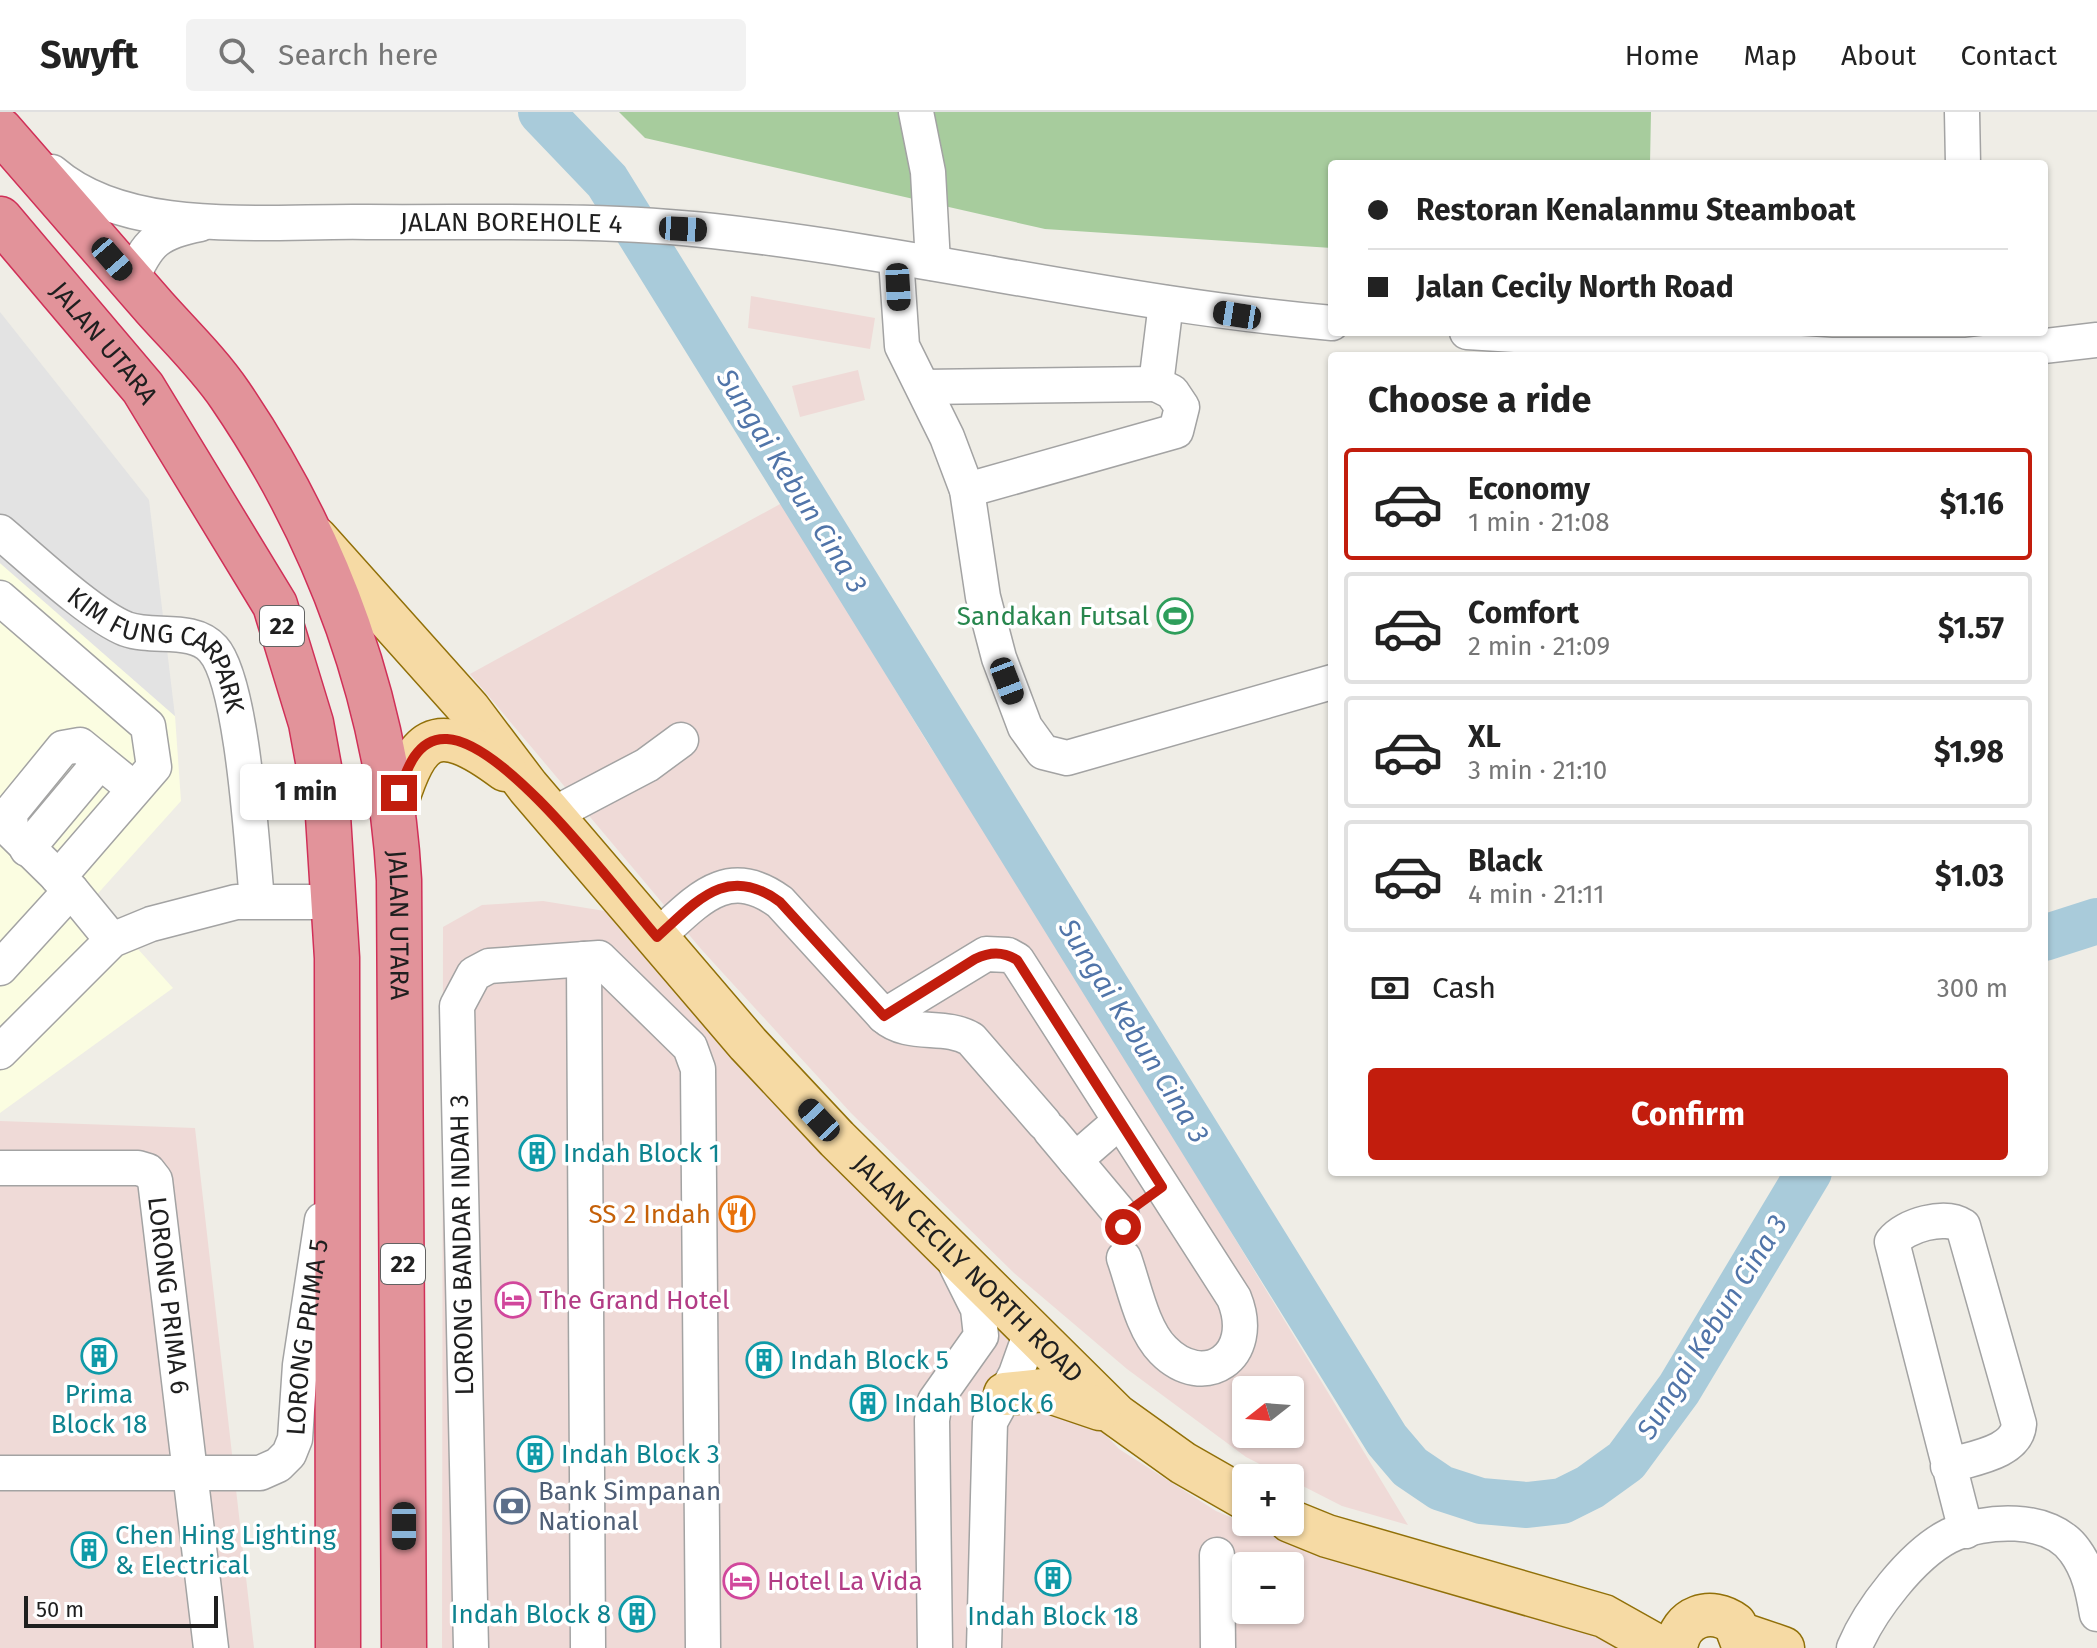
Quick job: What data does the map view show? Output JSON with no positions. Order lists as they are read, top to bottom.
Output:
{
  "streets": {
    "highway": ["JALAN UTARA", "22"],
    "main road": ["JALAN CECILY NORTH ROAD"],
    "street": [
      "JALAN BOREHOLE 4",
      "KIM FUNG CARPARK",
      "LORONG BANDAR INDAH 3",
      "LORONG PRIMA 6",
      "LORONG PRIMA 5"
    ]
  },
  "crossings": [
    ["JALAN BOREHOLE 4", "JALAN UTARA"],
    ["JALAN UTARA", "JALAN CECILY NORTH ROAD"],
    ["JALAN UTARA", "LORONG PRIMA 5"],
    ["LORONG PRIMA 6", "LORONG PRIMA 5"]
  ],
  "water": ["Sungai Kebun Cina 3"],
  "places": {
    "sports": ["Sandakan Futsal"],
    "building": [
      "Indah Block 1",
      "Prima Block 18",
      "Indah Block 5",
      "Indah Block 6",
      "Indah Block 3",
      "Chen Hing Lighting & Electrical",
      "Indah Block 18",
      "Indah Block 8"
    ],
    "restaurant": ["SS 2 Indah"],
    "hotel": ["The Grand Hotel", "Hotel La Vida"],
    "bank": ["Bank Simpanan National"]
  },
  "scale_bar": "50 m",
  "north": "left",
  "page": {
    "header": "Swyft",
    "search": "Search here",
    "nav": [
      "Home",
      "Map",
      "About",
      "Contact"
    ],
    "banner": ["Restoran Kenalanmu Steamboat", "Jalan Cecily North Road"],
    "heading": "Choose a ride",
    "list": [
      {
        "name": "Economy",
        "note": "1 min · 21:08",
        "value": "$1.16"
      },
      {
        "name": "Comfort",
        "note": "2 min · 21:09",
        "value": "$1.57"
      },
      {
        "name": "XL",
        "note": "3 min · 21:10",
        "value": "$1.98"
      },
      {
        "name": "Black",
        "note": "4 min · 21:11",
        "value": "$1.03"
      }
    ],
    "bubble": "1 min",
    "pay": ["Cash", "300 m"],
    "buttons": "Confirm",
    "map_buttons": ["+", "−"],
    "scale": "50 m"
  }
}
